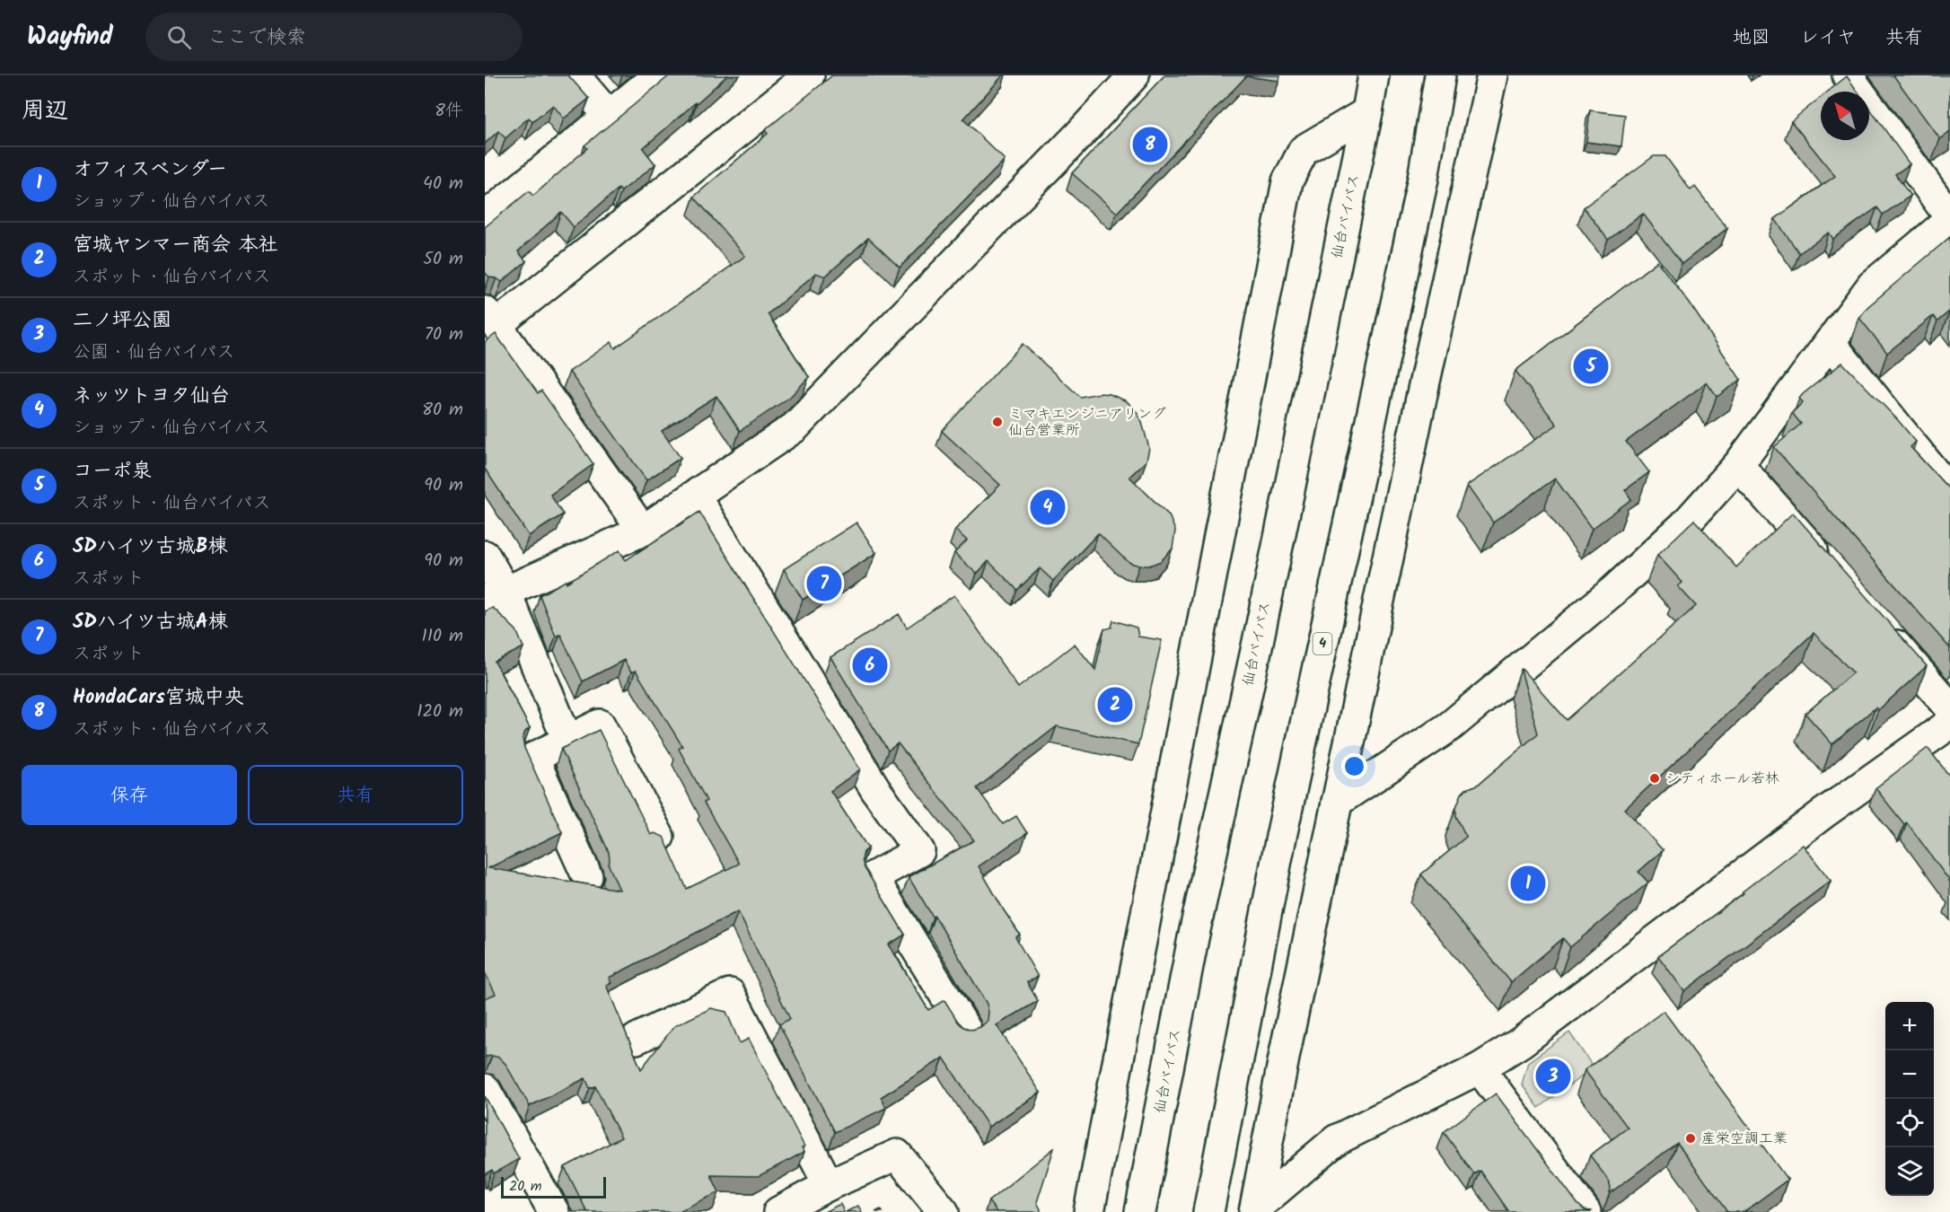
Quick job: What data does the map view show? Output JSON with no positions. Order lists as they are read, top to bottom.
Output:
{
  "streets": {
    "main road": ["仙台バイパス", "4"]
  },
  "places": ["ミマキエンジニアリング 仙台営業所", "シティホール若林", "産栄空調工業"],
  "scale_bar": "20 m",
  "north": "top left",
  "page": {
    "header": "Wayfind",
    "search": "ここで検索",
    "nav": ["地図", "レイヤ", "共有"],
    "heading": ["周辺", "8件"],
    "pins": [
      "8",
      "5",
      "4",
      "7",
      "6",
      "2",
      "1",
      "3"
    ],
    "list": [
      {
        "mark": "1",
        "name": "オフィスベンダー",
        "note": "ショップ · 仙台バイパス",
        "value": "40 m"
      },
      {
        "mark": "2",
        "name": "宮城ヤンマー商会 本社",
        "note": "スポット · 仙台バイパス",
        "value": "50 m"
      },
      {
        "mark": "3",
        "name": "二ノ坪公園",
        "note": "公園 · 仙台バイパス",
        "value": "70 m"
      },
      {
        "mark": "4",
        "name": "ネッツトヨタ仙台",
        "note": "ショップ · 仙台バイパス",
        "value": "80 m"
      },
      {
        "mark": "5",
        "name": "コーポ泉",
        "note": "スポット · 仙台バイパス",
        "value": "90 m"
      },
      {
        "mark": "6",
        "name": "SDハイツ古城B棟",
        "note": "スポット",
        "value": "90 m"
      },
      {
        "mark": "7",
        "name": "SDハイツ古城A棟",
        "note": "スポット",
        "value": "110 m"
      },
      {
        "mark": "8",
        "name": "HondaCars宮城中央",
        "note": "スポット · 仙台バイパス",
        "value": "120 m"
      }
    ],
    "buttons": ["保存", "共有"],
    "map_buttons": ["+", "−"],
    "scale": "20 m"
  }
}
